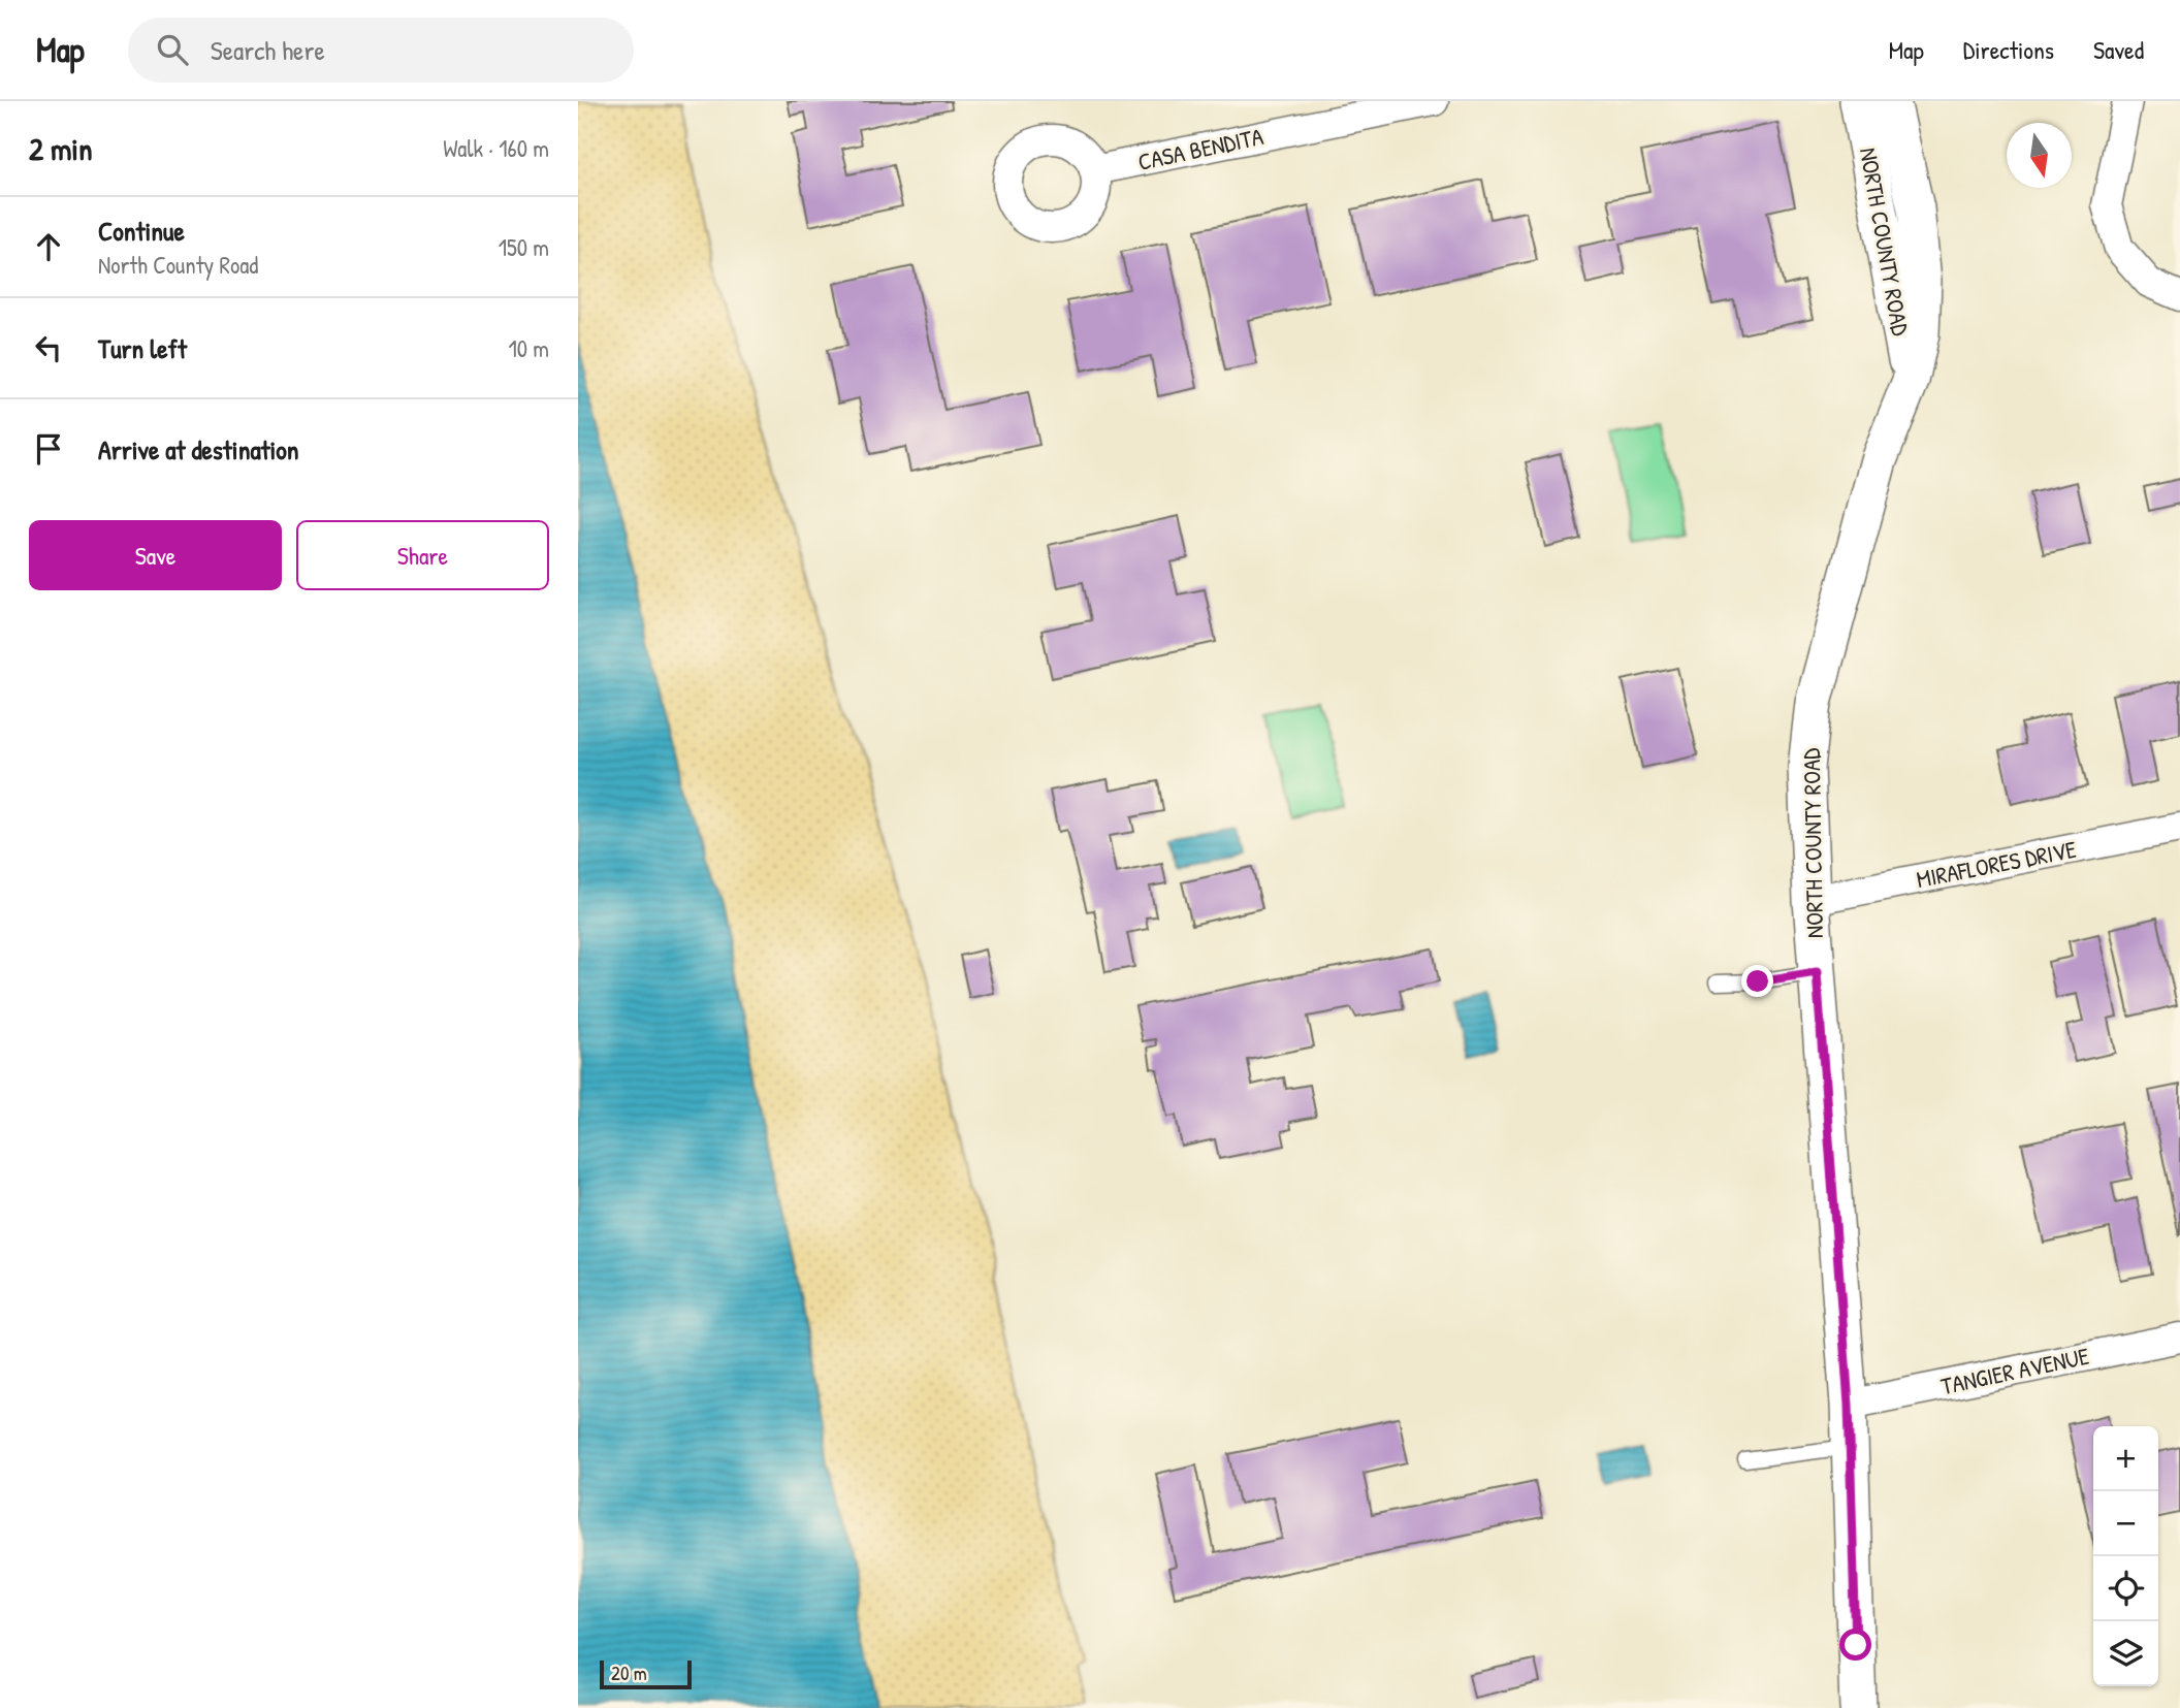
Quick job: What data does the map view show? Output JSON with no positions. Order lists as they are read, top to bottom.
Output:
{
  "streets": {
    "street": [
      "CASA BENDITA",
      "NORTH COUNTY ROAD",
      "MIRAFLORES DRIVE",
      "TANGIER AVENUE"
    ]
  },
  "crossings": [
    ["NORTH COUNTY ROAD", "MIRAFLORES DRIVE"],
    ["NORTH COUNTY ROAD", "TANGIER AVENUE"]
  ],
  "scale_bar": "20 m",
  "north": "bottom",
  "page": {
    "header": "Map",
    "search": "Search here",
    "nav": ["Map", "Directions", "Saved"],
    "heading": ["2 min", "Walk · 160 m"],
    "list": [
      ["Continue", "North County Road", "150 m"],
      ["Turn left", "10 m"],
      "Arrive at destination"
    ],
    "buttons": ["Save", "Share"],
    "map_buttons": ["+", "−"],
    "scale": "20 m"
  }
}
